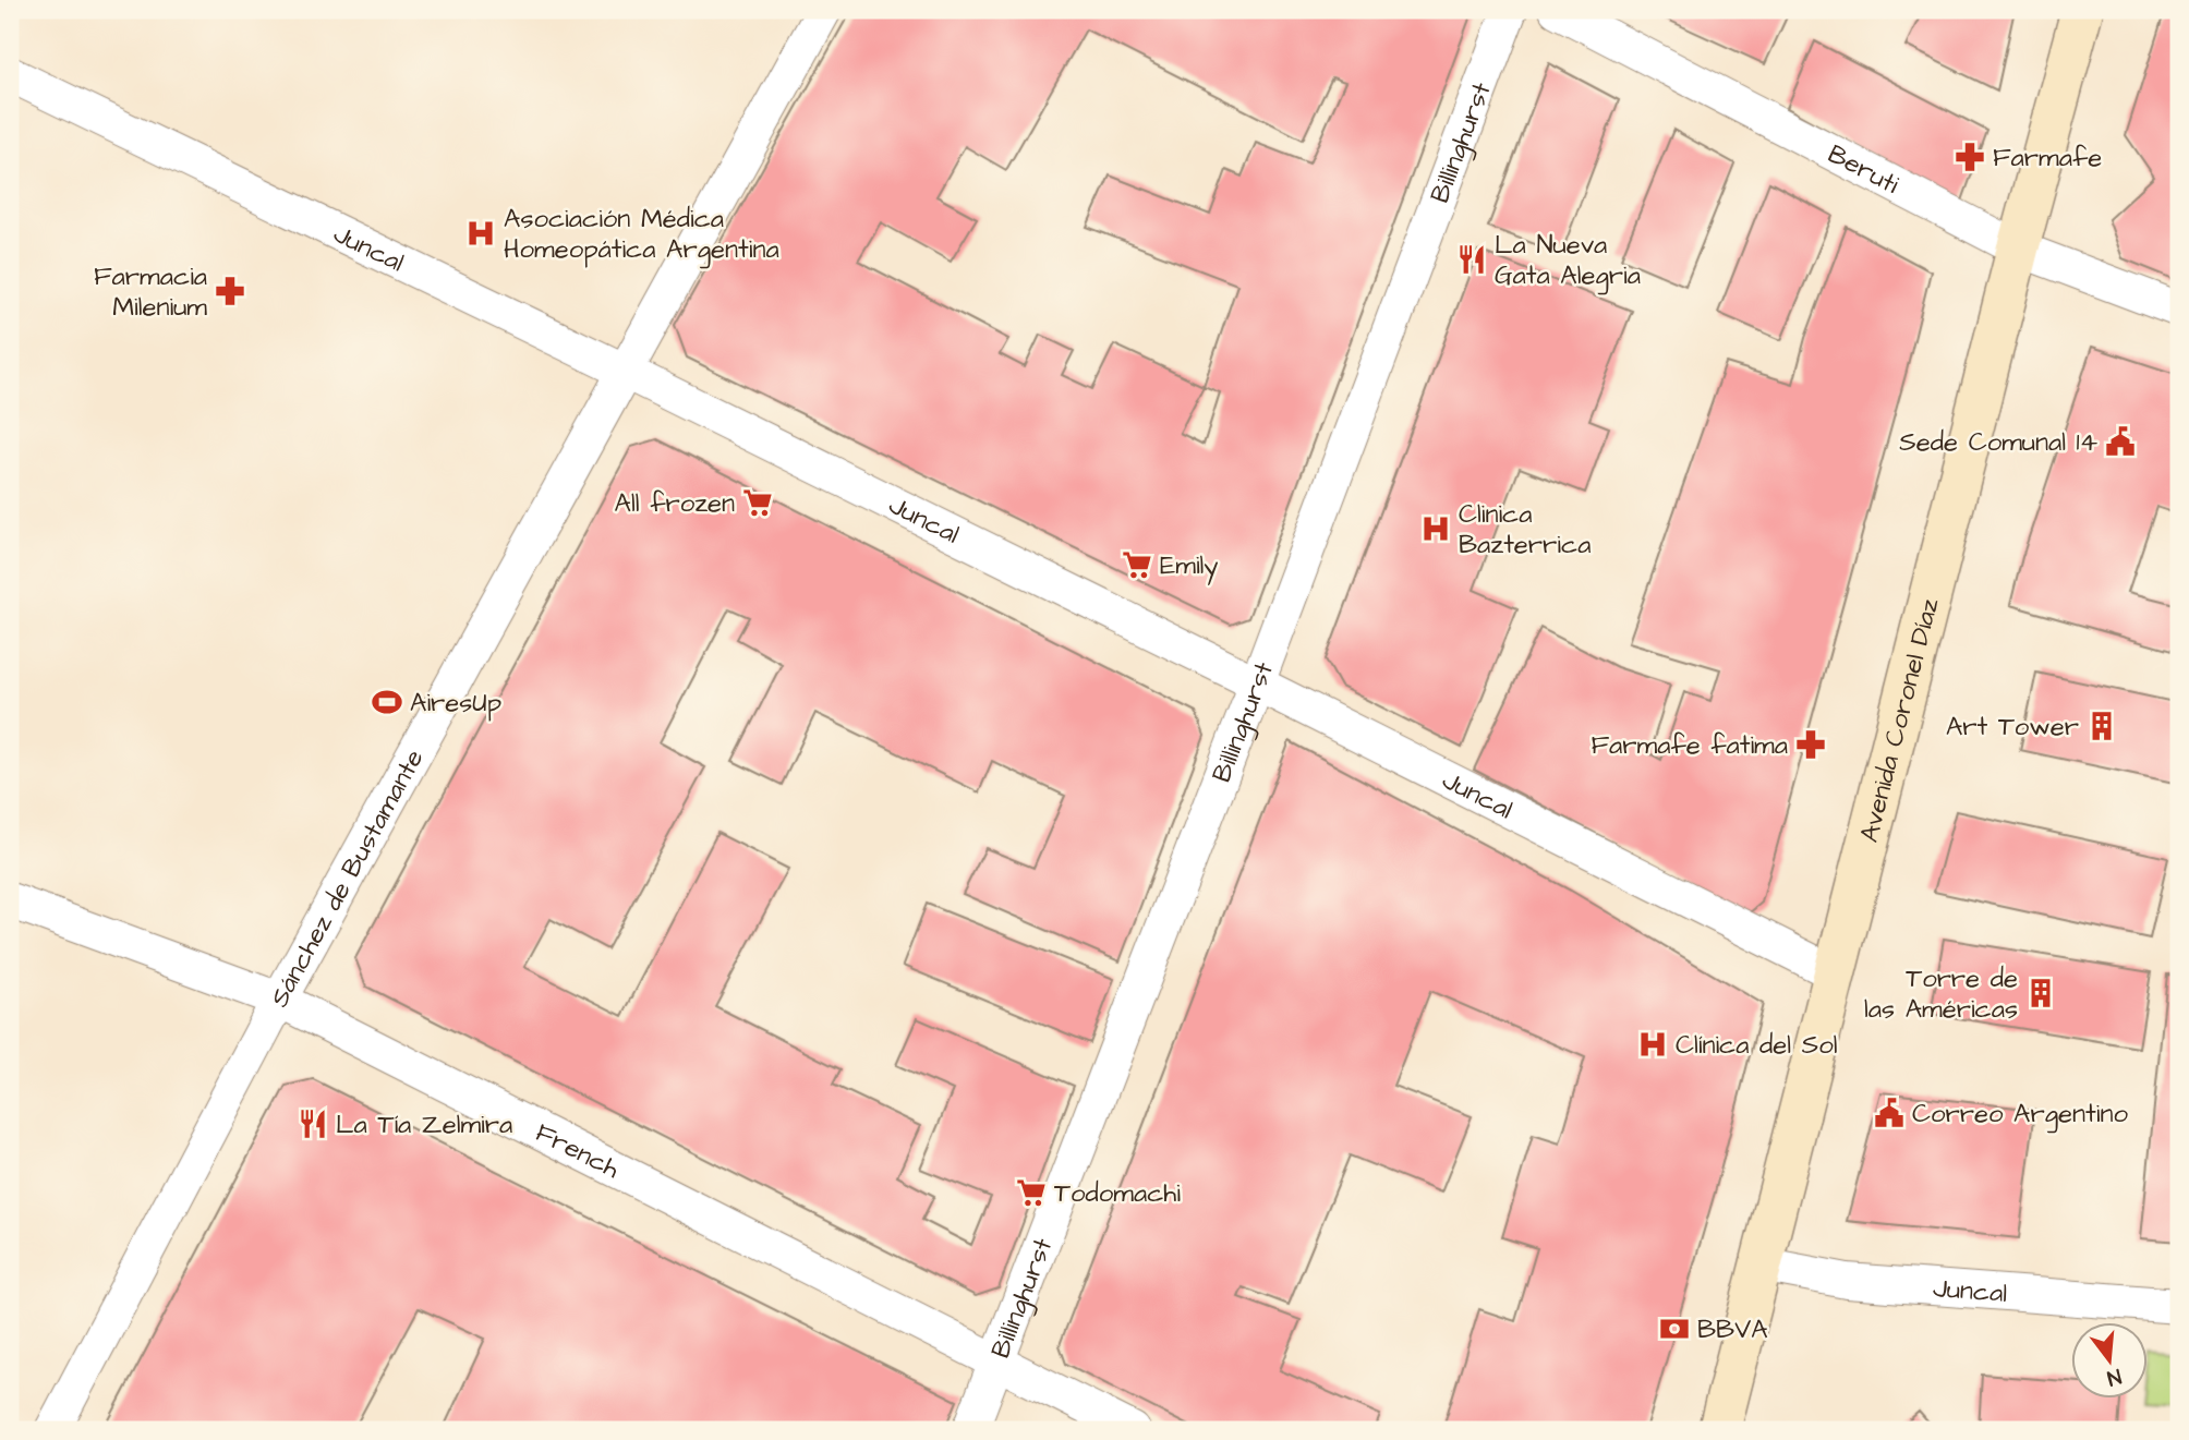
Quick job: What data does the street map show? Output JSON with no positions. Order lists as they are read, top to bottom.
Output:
{
  "streets": {
    "main road": ["Avenida Coronel Díaz"],
    "street": [
      "Billinghurst",
      "Beruti",
      "Juncal",
      "Sánchez de Bustamante",
      "French"
    ]
  },
  "crossings": [
    ["Billinghurst", "Juncal"],
    ["Billinghurst", "French"],
    ["Beruti", "Avenida Coronel Díaz"],
    ["Juncal", "Avenida Coronel Díaz"],
    ["Juncal", "Sánchez de Bustamante"],
    ["Sánchez de Bustamante", "French"]
  ],
  "places": {
    "pharmacy": ["Farmafe", "Farmacia Milenium", "Farmafe fatima"],
    "hospital": ["Asociación Médica Homeopática Argentina", "Clinica Bazterrica", "Clínica del Sol"],
    "restaurant": ["La Nueva Gata Alegria", "La Tía Zelmira"],
    "public building": ["Sede Comunal 14", "Correo Argentino"],
    "supermarket": ["All frozen", "Emily", "Todomachi"],
    "sports": ["AiresUp"],
    "building": ["Art Tower", "Torre de las Américas"],
    "bank": ["BBVA"]
  },
  "north": "bottom"
}
